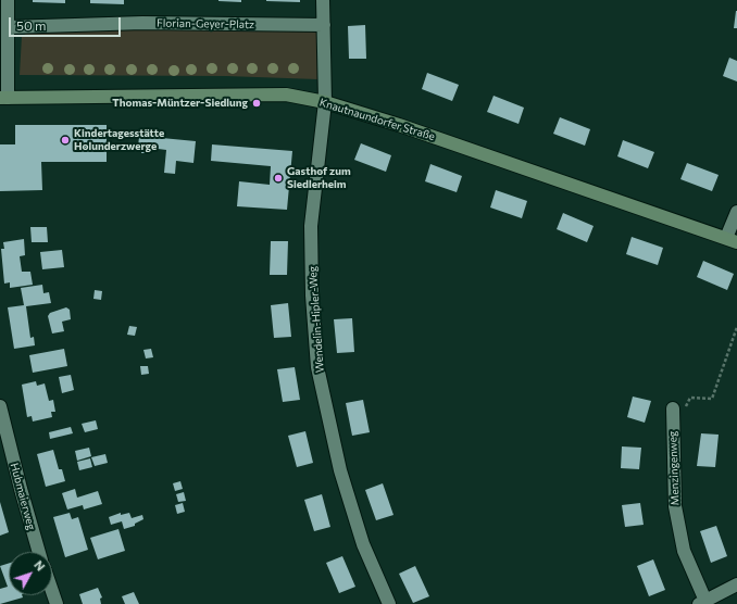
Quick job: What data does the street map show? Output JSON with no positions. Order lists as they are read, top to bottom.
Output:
{
  "streets": {
    "main road": ["Knautnaundorfer Straße"],
    "street": [
      "Florian-Geyer-Platz",
      "Wendelin-Hipler-Weg",
      "Menzingenweg",
      "Hubmaierweg"
    ]
  },
  "crossings": [
    ["Florian-Geyer-Platz", "Wendelin-Hipler-Weg"],
    ["Knautnaundorfer Straße", "Wendelin-Hipler-Weg"]
  ],
  "places": ["Thomas-Müntzer-Siedlung", "Kindertagesstätte Holunderzwerge", "Gasthof zum Siedlerheim"],
  "scale_bar": "50 m",
  "north": "top right"
}
